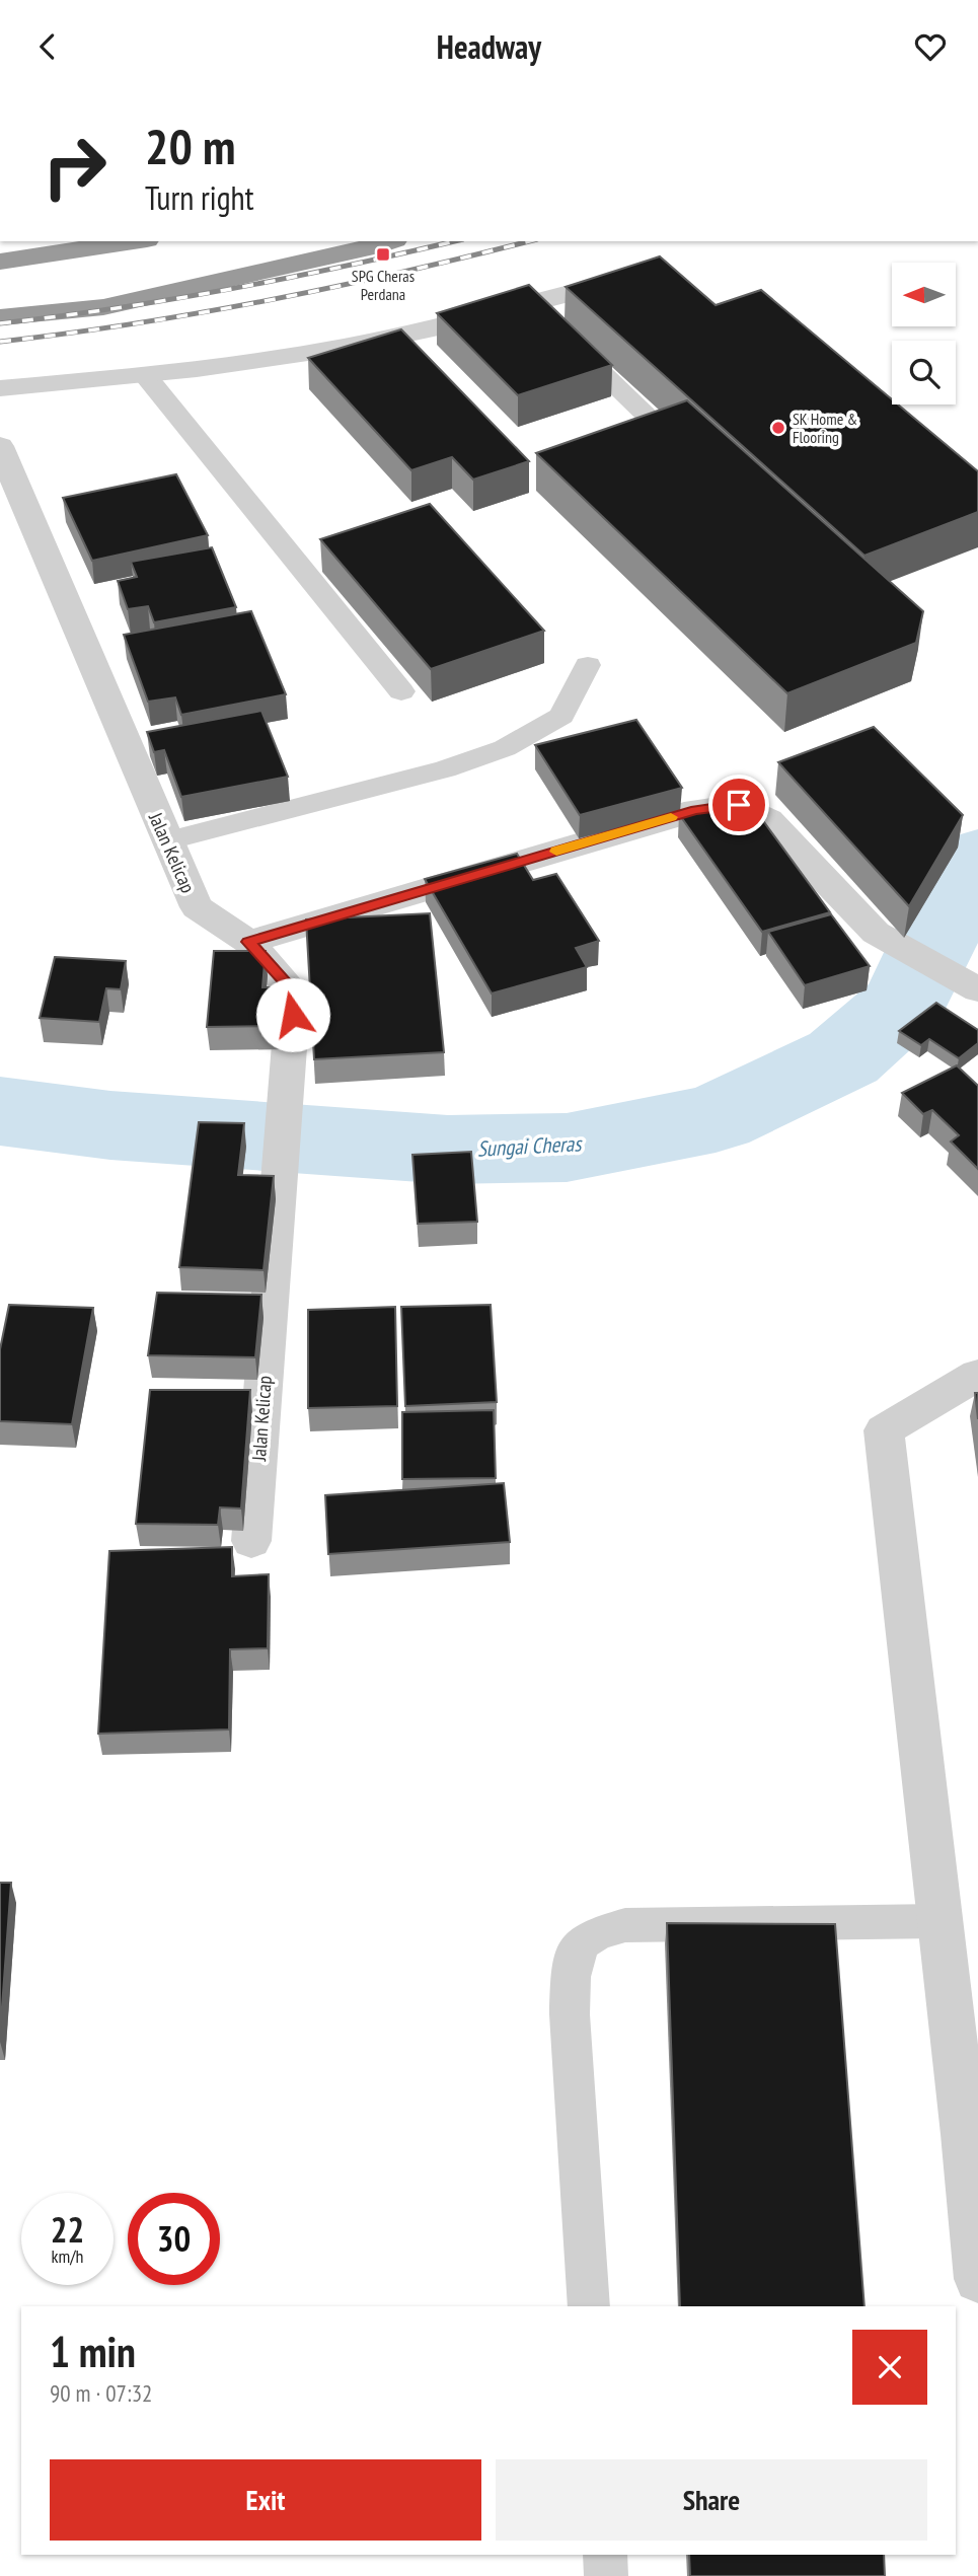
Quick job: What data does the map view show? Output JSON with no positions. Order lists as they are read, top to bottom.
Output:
{
  "streets": {
    "street": ["Jalan Kelicap"]
  },
  "water": ["Sungai Cheras"],
  "places": {
    "transit": ["SPG Cheras Perdana"],
    "other": ["SK Home & Flooring"]
  },
  "north": "left",
  "page": {
    "header": "Headway",
    "turn": ["20 m", "Turn right"],
    "speed": "22 km/h",
    "limit": "30",
    "heading": ["1 min", "90 m · 07:32"],
    "buttons": ["Exit", "Share"]
  }
}
